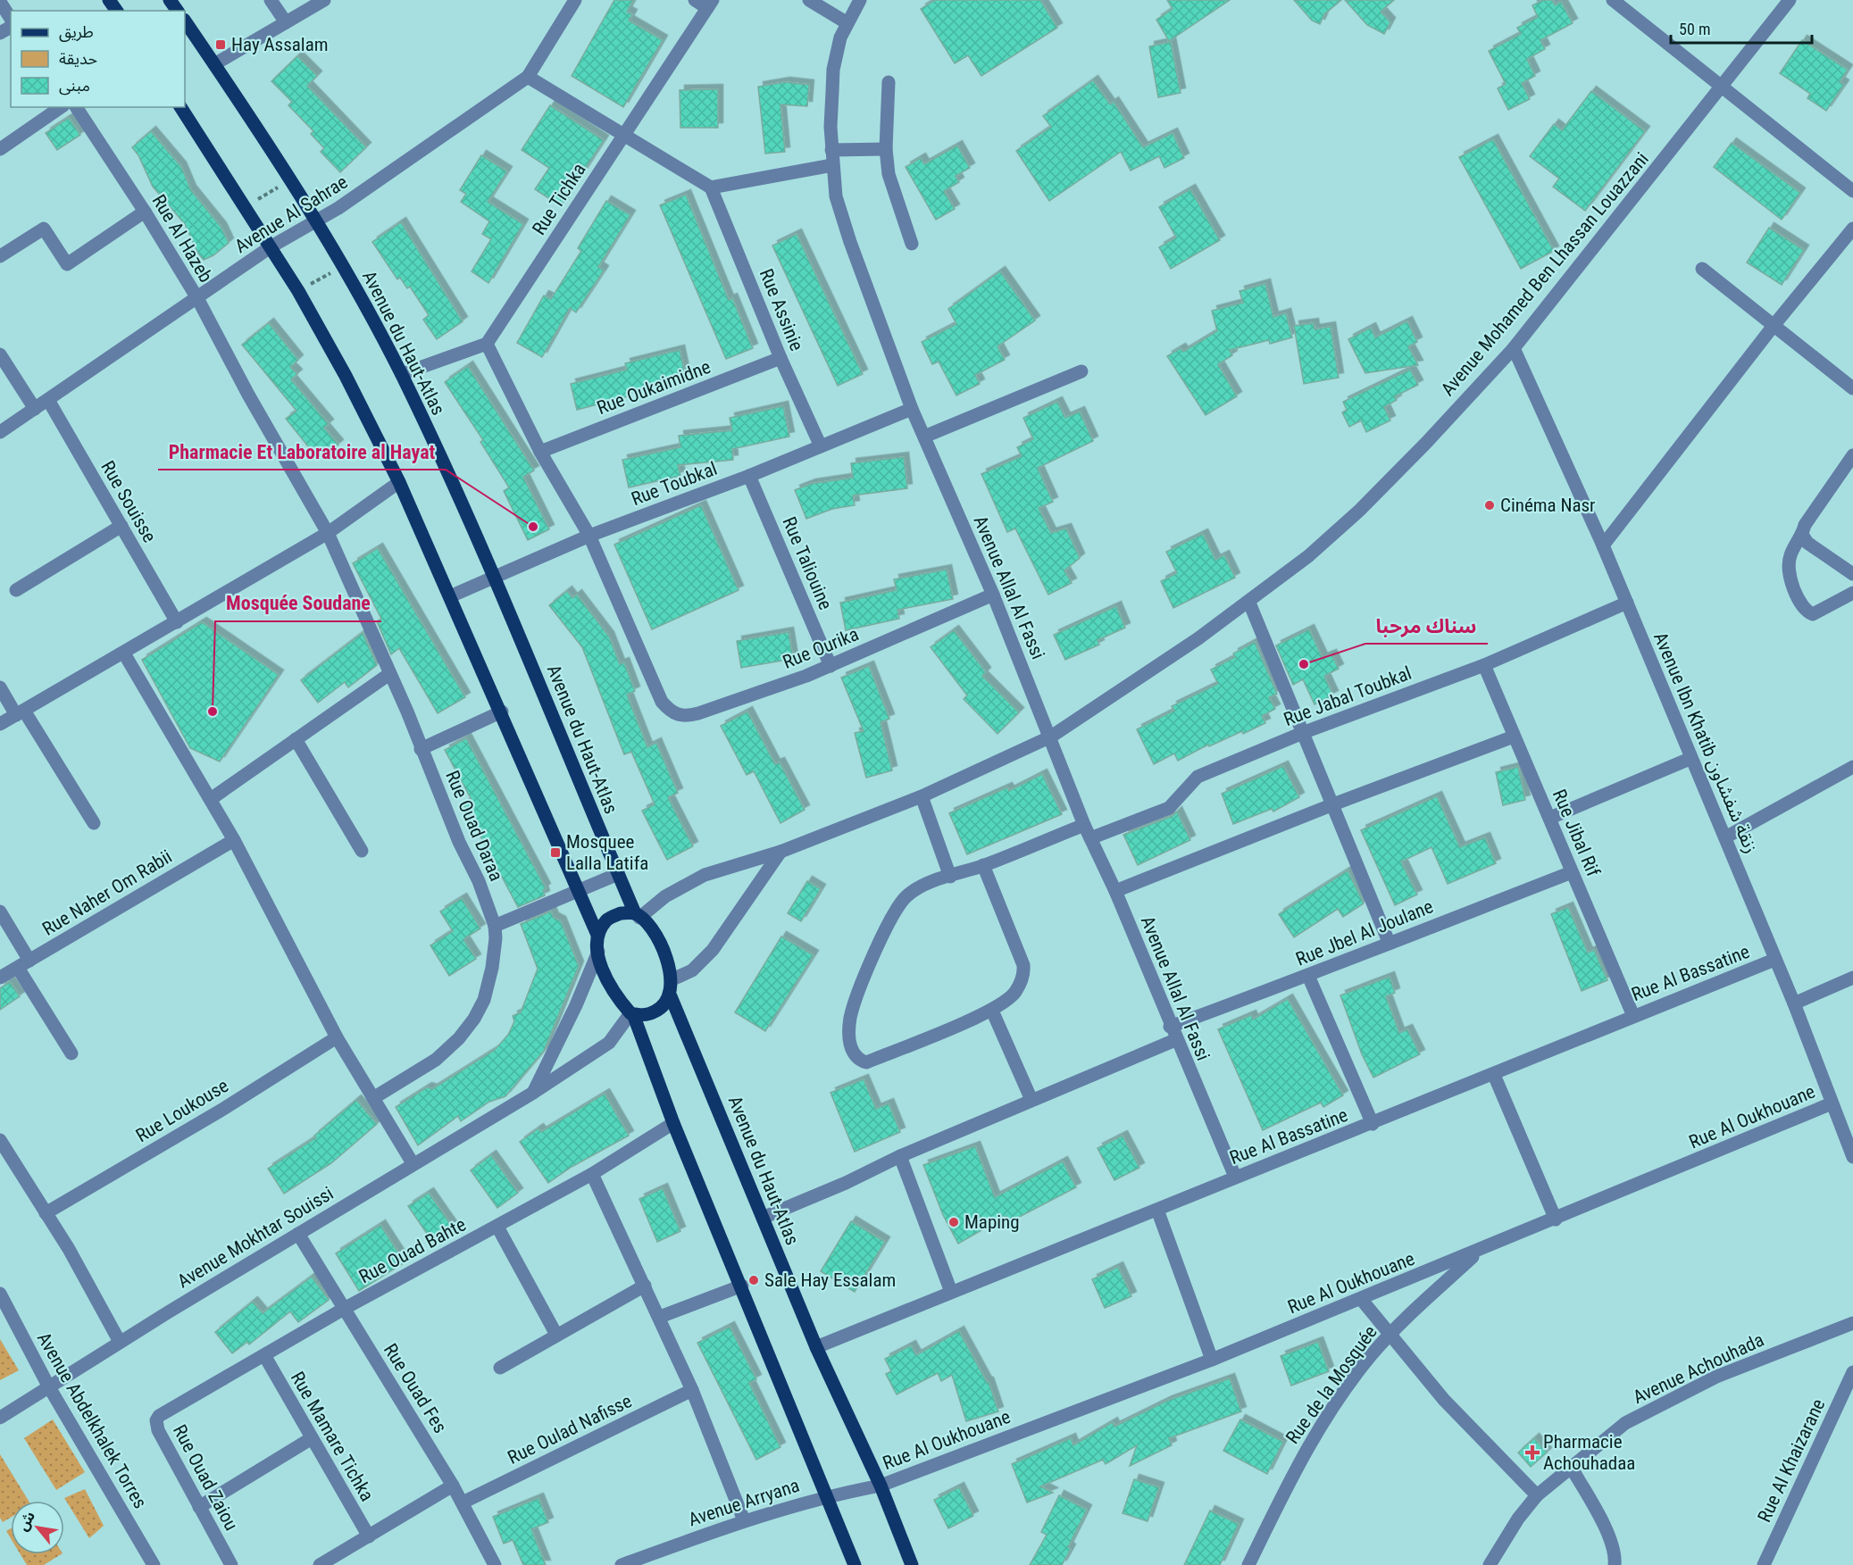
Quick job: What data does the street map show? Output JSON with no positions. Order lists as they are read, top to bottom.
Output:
{
  "streets": {
    "main road": ["Avenue du Haut-Atlas"],
    "street": [
      "Rue Tichka",
      "Avenue Al Sahrae",
      "Rue Al Hazeb",
      "Avenue Mohamed Ben Lhassan Louazzani",
      "Rue Assinie",
      "Rue Oukaimidne",
      "Rue Toubkal",
      "Rue Souisse",
      "Rue Taliouine",
      "Avenue Allal Al Fassi",
      "Rue Ourika",
      "Rue Jabal Toubkal",
      "Avenue Ibn Khatib زنقة شفشاون",
      "Rue Ouad Daraa",
      "Rue Jibal Rif",
      "Rue Naher Om Rabii",
      "Rue Jbel Al Joulane",
      "Rue Al Bassatine",
      "Rue Loukouse",
      "Rue Al Oukhouane",
      "Avenue Mokhtar Souissi",
      "Rue Ouad Bahte",
      "Avenue Achouhada",
      "Rue de la Mosquée",
      "Rue Ouad Fes",
      "Avenue Abdelkhalek Torres",
      "Rue Oulad Nafisse",
      "Rue Mamare Tichka",
      "Rue Al Khaizarane",
      "Rue Ouad Zaiou",
      "Avenue Arryana"
    ]
  },
  "crossings": [
    ["Avenue Al Sahrae", "Rue Al Hazeb"],
    ["Avenue Al Sahrae", "Avenue du Haut-Atlas"],
    ["Avenue Al Sahrae", "Rue Souisse"],
    ["Rue Al Hazeb", "Rue Ouad Daraa"],
    ["Avenue Mohamed Ben Lhassan Louazzani", "Avenue du Haut-Atlas"],
    ["Avenue Mohamed Ben Lhassan Louazzani", "Avenue Allal Al Fassi"],
    ["Avenue Mohamed Ben Lhassan Louazzani", "Avenue Ibn Khatib زنقة شفشاون"],
    ["Avenue Mohamed Ben Lhassan Louazzani", "Avenue Mokhtar Souissi"],
    ["Rue Assinie", "Rue Oukaimidne"],
    ["Rue Assinie", "Rue Toubkal"],
    ["Avenue du Haut-Atlas", "Rue Toubkal"],
    ["Avenue du Haut-Atlas", "Rue Al Bassatine"],
    ["Avenue du Haut-Atlas", "Rue Al Oukhouane"],
    ["Avenue du Haut-Atlas", "Avenue Mokhtar Souissi"],
    ["Avenue du Haut-Atlas", "Avenue Arryana"],
    ["Rue Toubkal", "Rue Taliouine"],
    ["Rue Toubkal", "Avenue Allal Al Fassi"],
    ["Rue Toubkal", "Rue Ourika"],
    ["Rue Taliouine", "Rue Ourika"],
    ["Avenue Allal Al Fassi", "Rue Ourika"],
    ["Avenue Allal Al Fassi", "Rue Jabal Toubkal"],
    ["Avenue Allal Al Fassi", "Rue Jbel Al Joulane"],
    ["Avenue Allal Al Fassi", "Rue Al Bassatine"],
    ["Rue Jabal Toubkal", "Avenue Ibn Khatib زنقة شفشاون"],
    ["Rue Jabal Toubkal", "Rue Jibal Rif"],
    ["Avenue Ibn Khatib زنقة شفشاون", "Rue Al Bassatine"],
    ["Avenue Ibn Khatib زنقة شفشاون", "Rue Al Oukhouane"],
    ["Rue Jibal Rif", "Rue Jbel Al Joulane"],
    ["Rue Jibal Rif", "Rue Al Bassatine"],
    ["Rue Al Oukhouane", "Rue de la Mosquée"],
    ["Rue Al Oukhouane", "Avenue Arryana"],
    ["Avenue Mokhtar Souissi", "Rue Ouad Fes"],
    ["Avenue Mokhtar Souissi", "Avenue Abdelkhalek Torres"],
    ["Rue Ouad Bahte", "Rue Ouad Fes"],
    ["Rue Ouad Bahte", "Rue Mamare Tichka"],
    ["Rue Ouad Bahte", "Rue Ouad Zaiou"],
    ["Rue Ouad Fes", "Rue Oulad Nafisse"]
  ],
  "places": {
    "transit": ["Hay Assalam", "Mosquee Lalla Latifa"],
    "other": [
      "Cinéma Nasr",
      "Pharmacie Et Laboratoire al Hayat",
      "سناك مرحبا",
      "Mosquée Soudane",
      "Maping",
      "Sale Hay Essalam"
    ],
    "health": ["Pharmacie Achouhadaa"]
  },
  "legend": ["طريق", "حديقة", "مبنى"],
  "scale_bar": "50 m",
  "north": "top left"
}
